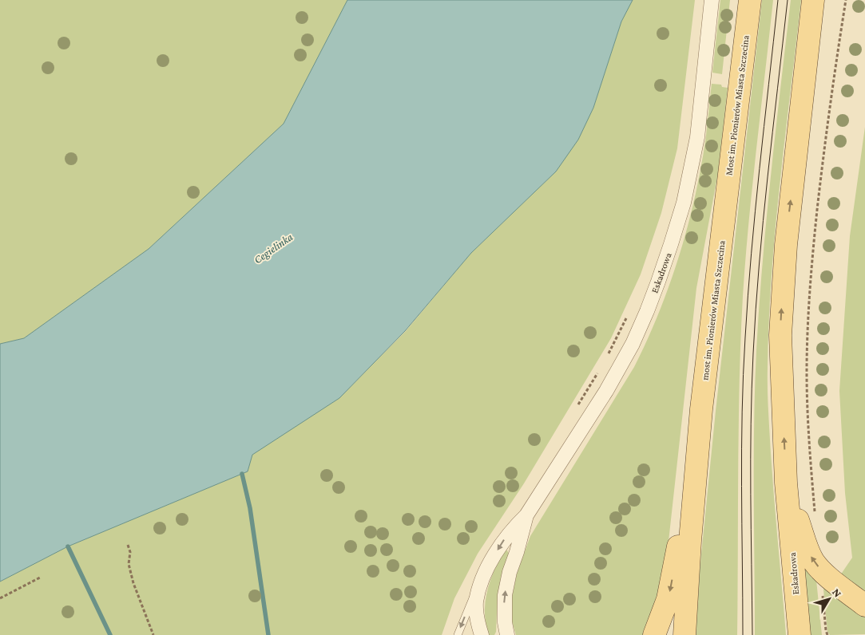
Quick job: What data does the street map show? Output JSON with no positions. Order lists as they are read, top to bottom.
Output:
{
  "streets": {
    "main road": ["Most im. Pionierów Miasta Szczecina", "Eskadrowa", "most im. Pionierów Miasta Szczecina"]
  },
  "crossings": [
    ["Most im. Pionierów Miasta Szczecina", "most im. Pionierów Miasta Szczecina"]
  ],
  "water": ["Cegielinka"],
  "north": "top right"
}
